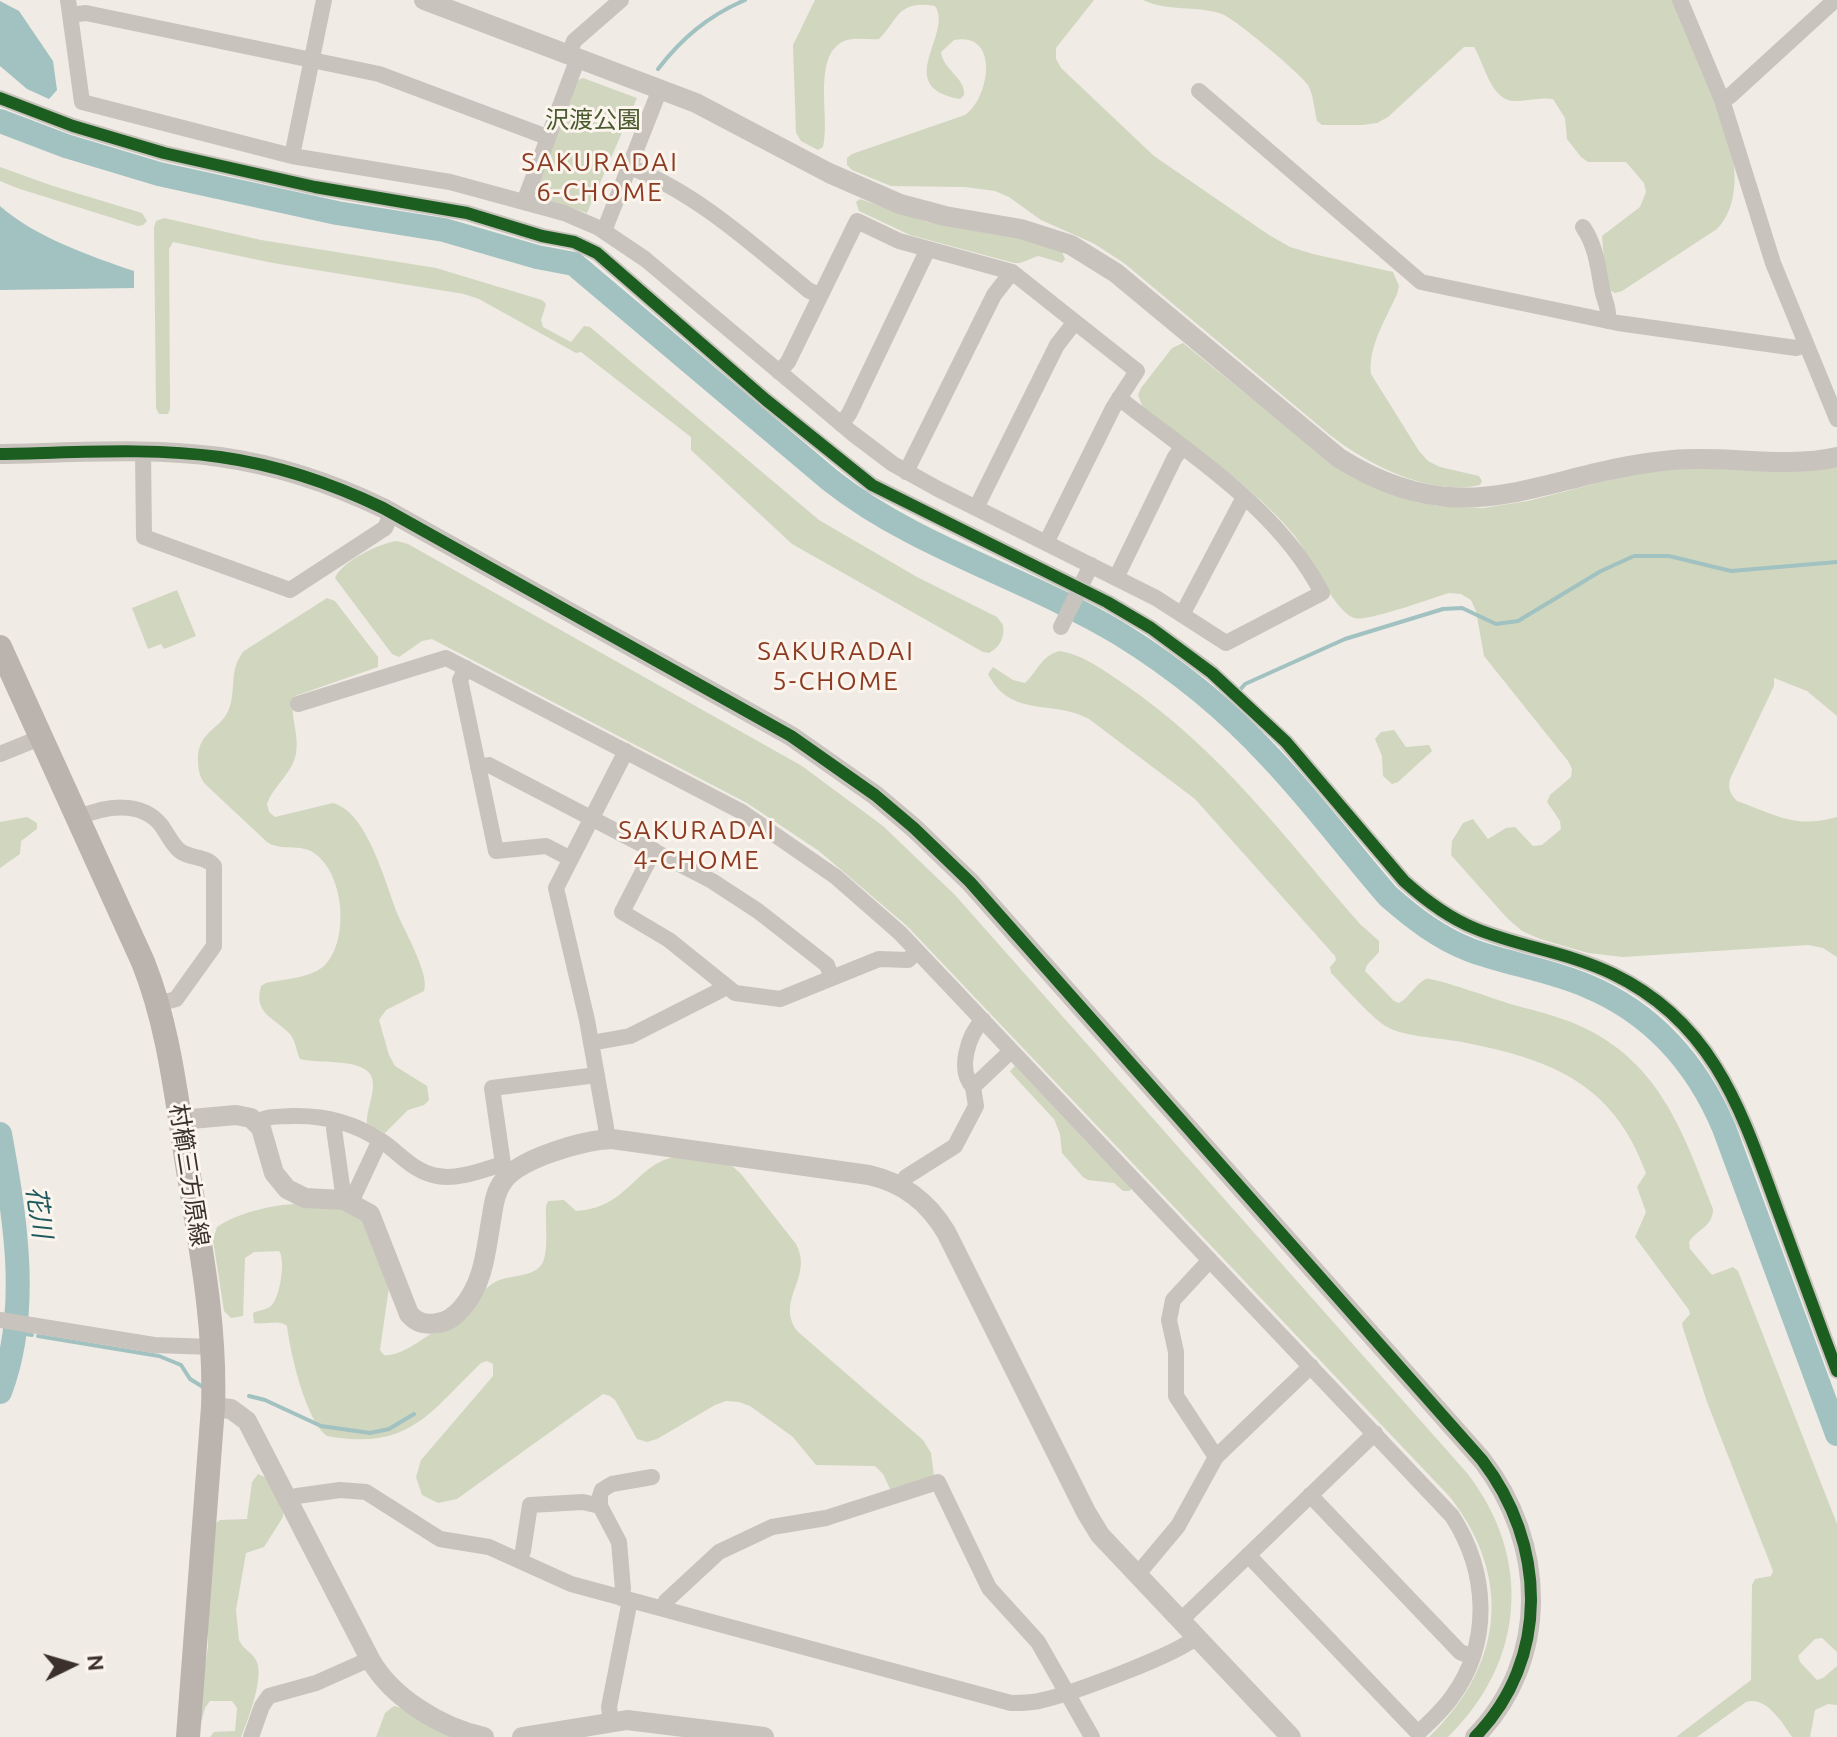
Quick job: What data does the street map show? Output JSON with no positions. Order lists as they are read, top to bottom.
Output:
{
  "streets": {
    "main road": ["村櫛三方原線"]
  },
  "districts": ["SAKURADAI 6-CHOME", "SAKURADAI 5-CHOME", "SAKURADAI 4-CHOME"],
  "water": ["花川"],
  "parks": ["沢渡公園"],
  "north": "right"
}
